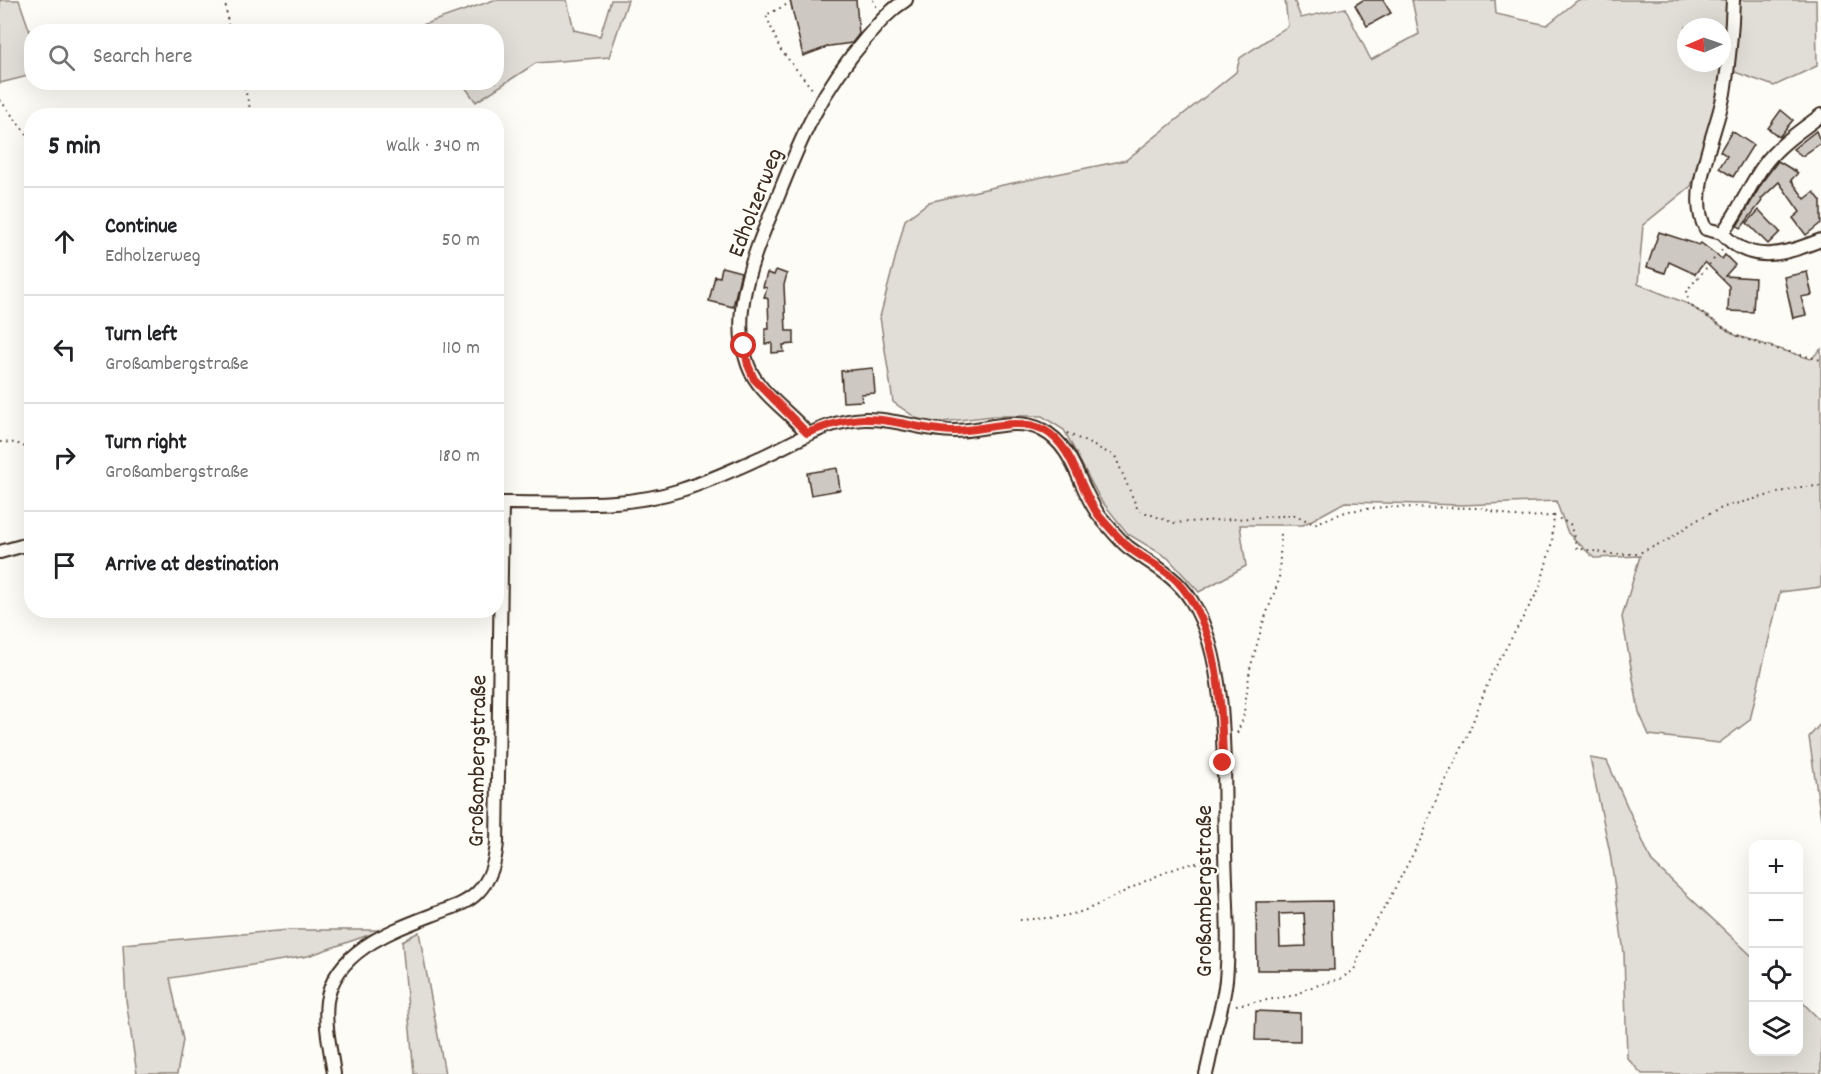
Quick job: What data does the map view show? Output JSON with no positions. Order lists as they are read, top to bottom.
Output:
{
  "streets": {
    "street": ["Edholzerweg", "Großambergstraße"]
  },
  "crossings": [
    ["Edholzerweg", "Großambergstraße"]
  ],
  "north": "left",
  "page": {
    "search": "Search here",
    "heading": ["5 min", "Walk · 340 m"],
    "list": [
      ["Continue", "Edholzerweg", "50 m"],
      ["Turn left", "Großambergstraße", "110 m"],
      ["Turn right", "Großambergstraße", "180 m"],
      "Arrive at destination"
    ],
    "map_buttons": ["+", "−"]
  }
}
